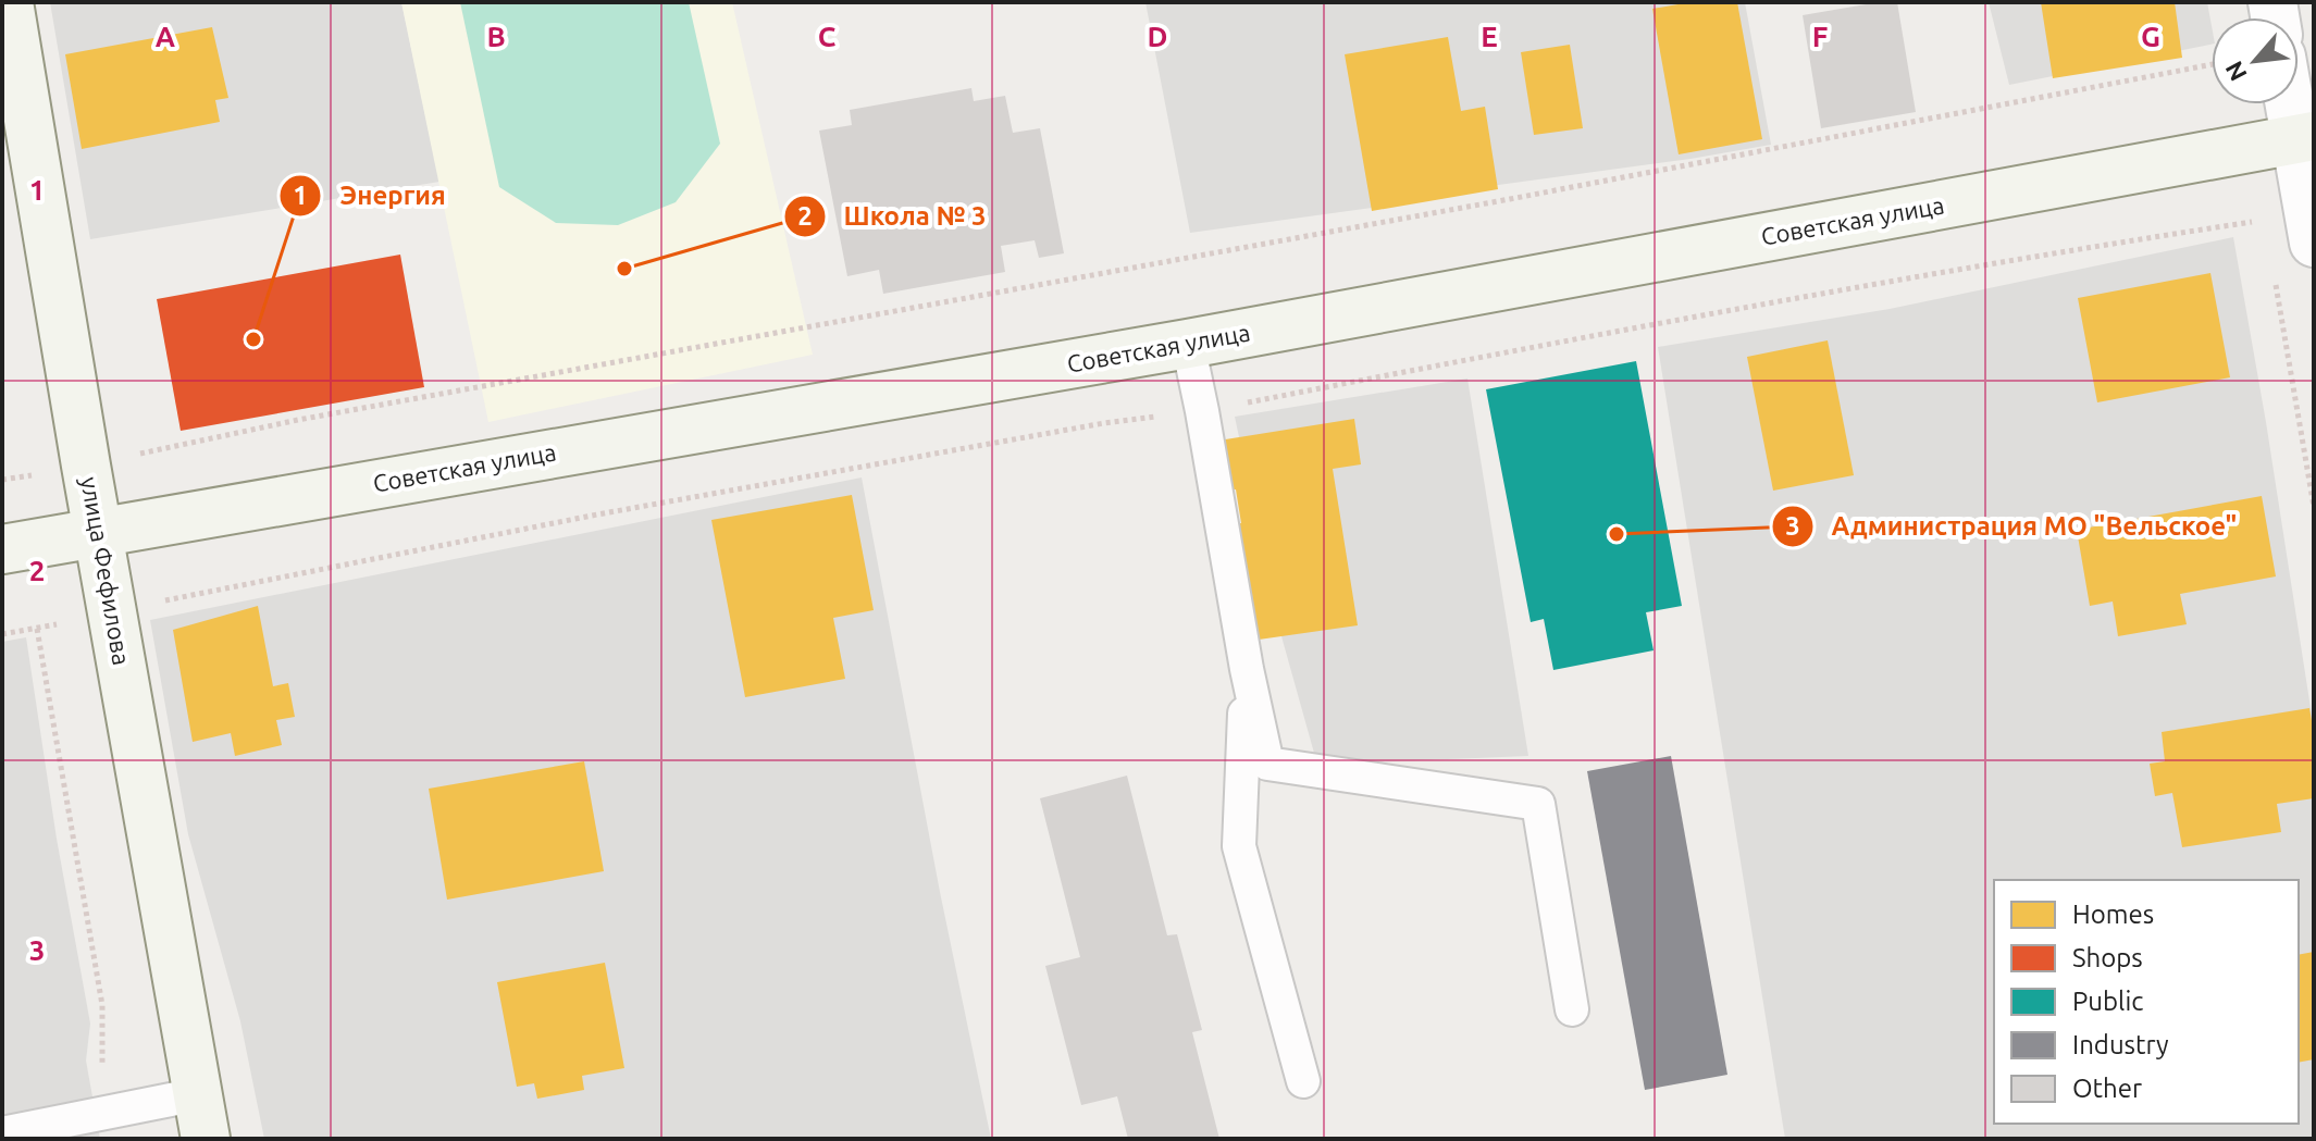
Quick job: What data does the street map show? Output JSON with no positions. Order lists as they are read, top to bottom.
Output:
{
  "streets": {
    "main road": ["Советская улица", "улица Фефилова"]
  },
  "crossings": [
    ["Советская улица", "улица Фефилова"]
  ],
  "places": ["Школа № 3", "Энергия", "Администрация МО \"Вельское\""],
  "legend": [
    "Homes",
    "Shops",
    "Public",
    "Industry",
    "Other"
  ],
  "north": "bottom left",
  "grid": {
    "columns": [
      "A",
      "B",
      "C",
      "D",
      "E",
      "F",
      "G"
    ],
    "rows": ["1", "2", "3"]
  }
}
